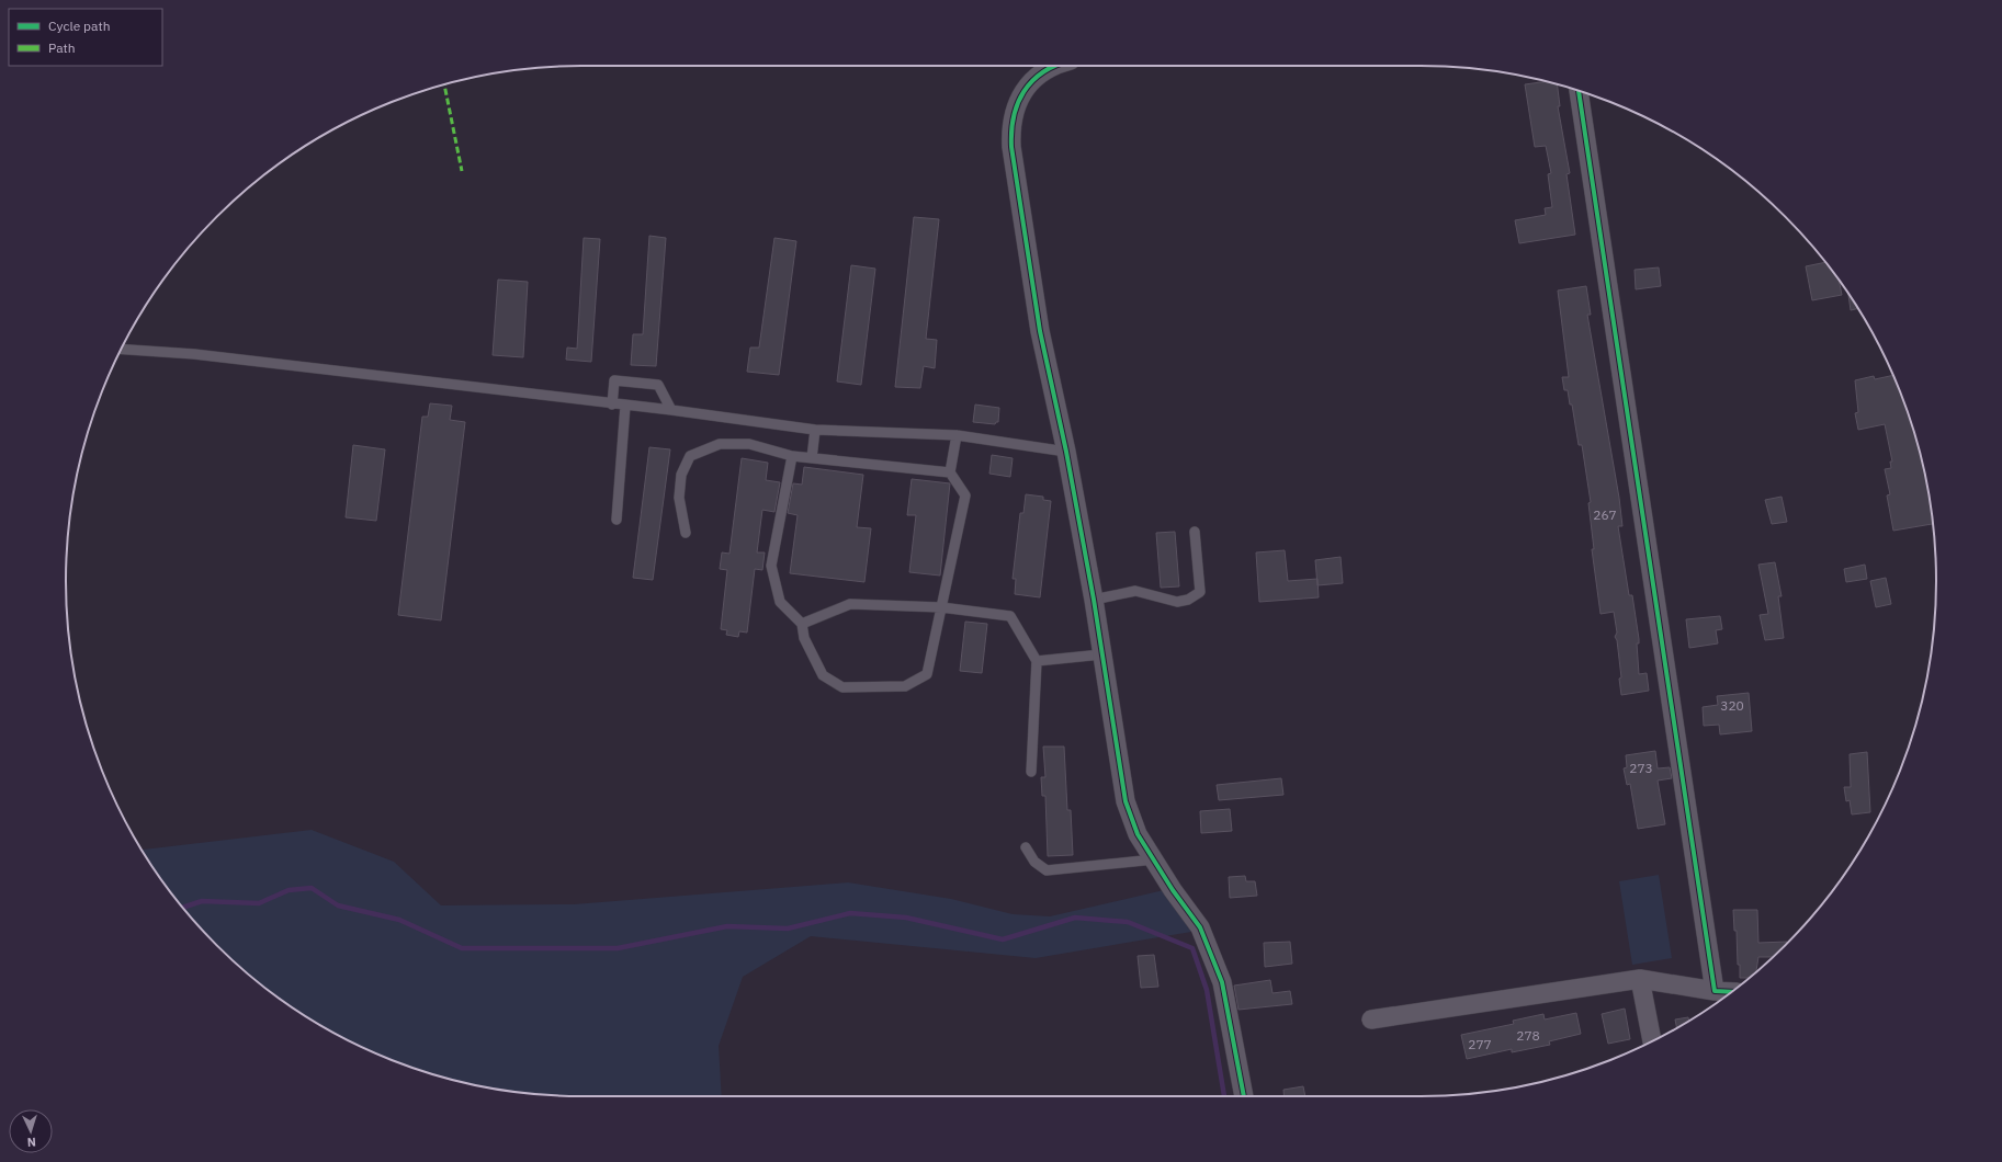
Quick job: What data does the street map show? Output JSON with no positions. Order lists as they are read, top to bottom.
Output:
{
  "house_numbers": [
    "267",
    "320",
    "273",
    "278",
    "277"
  ],
  "legend": ["Cycle path", "Path"],
  "north": "bottom"
}
